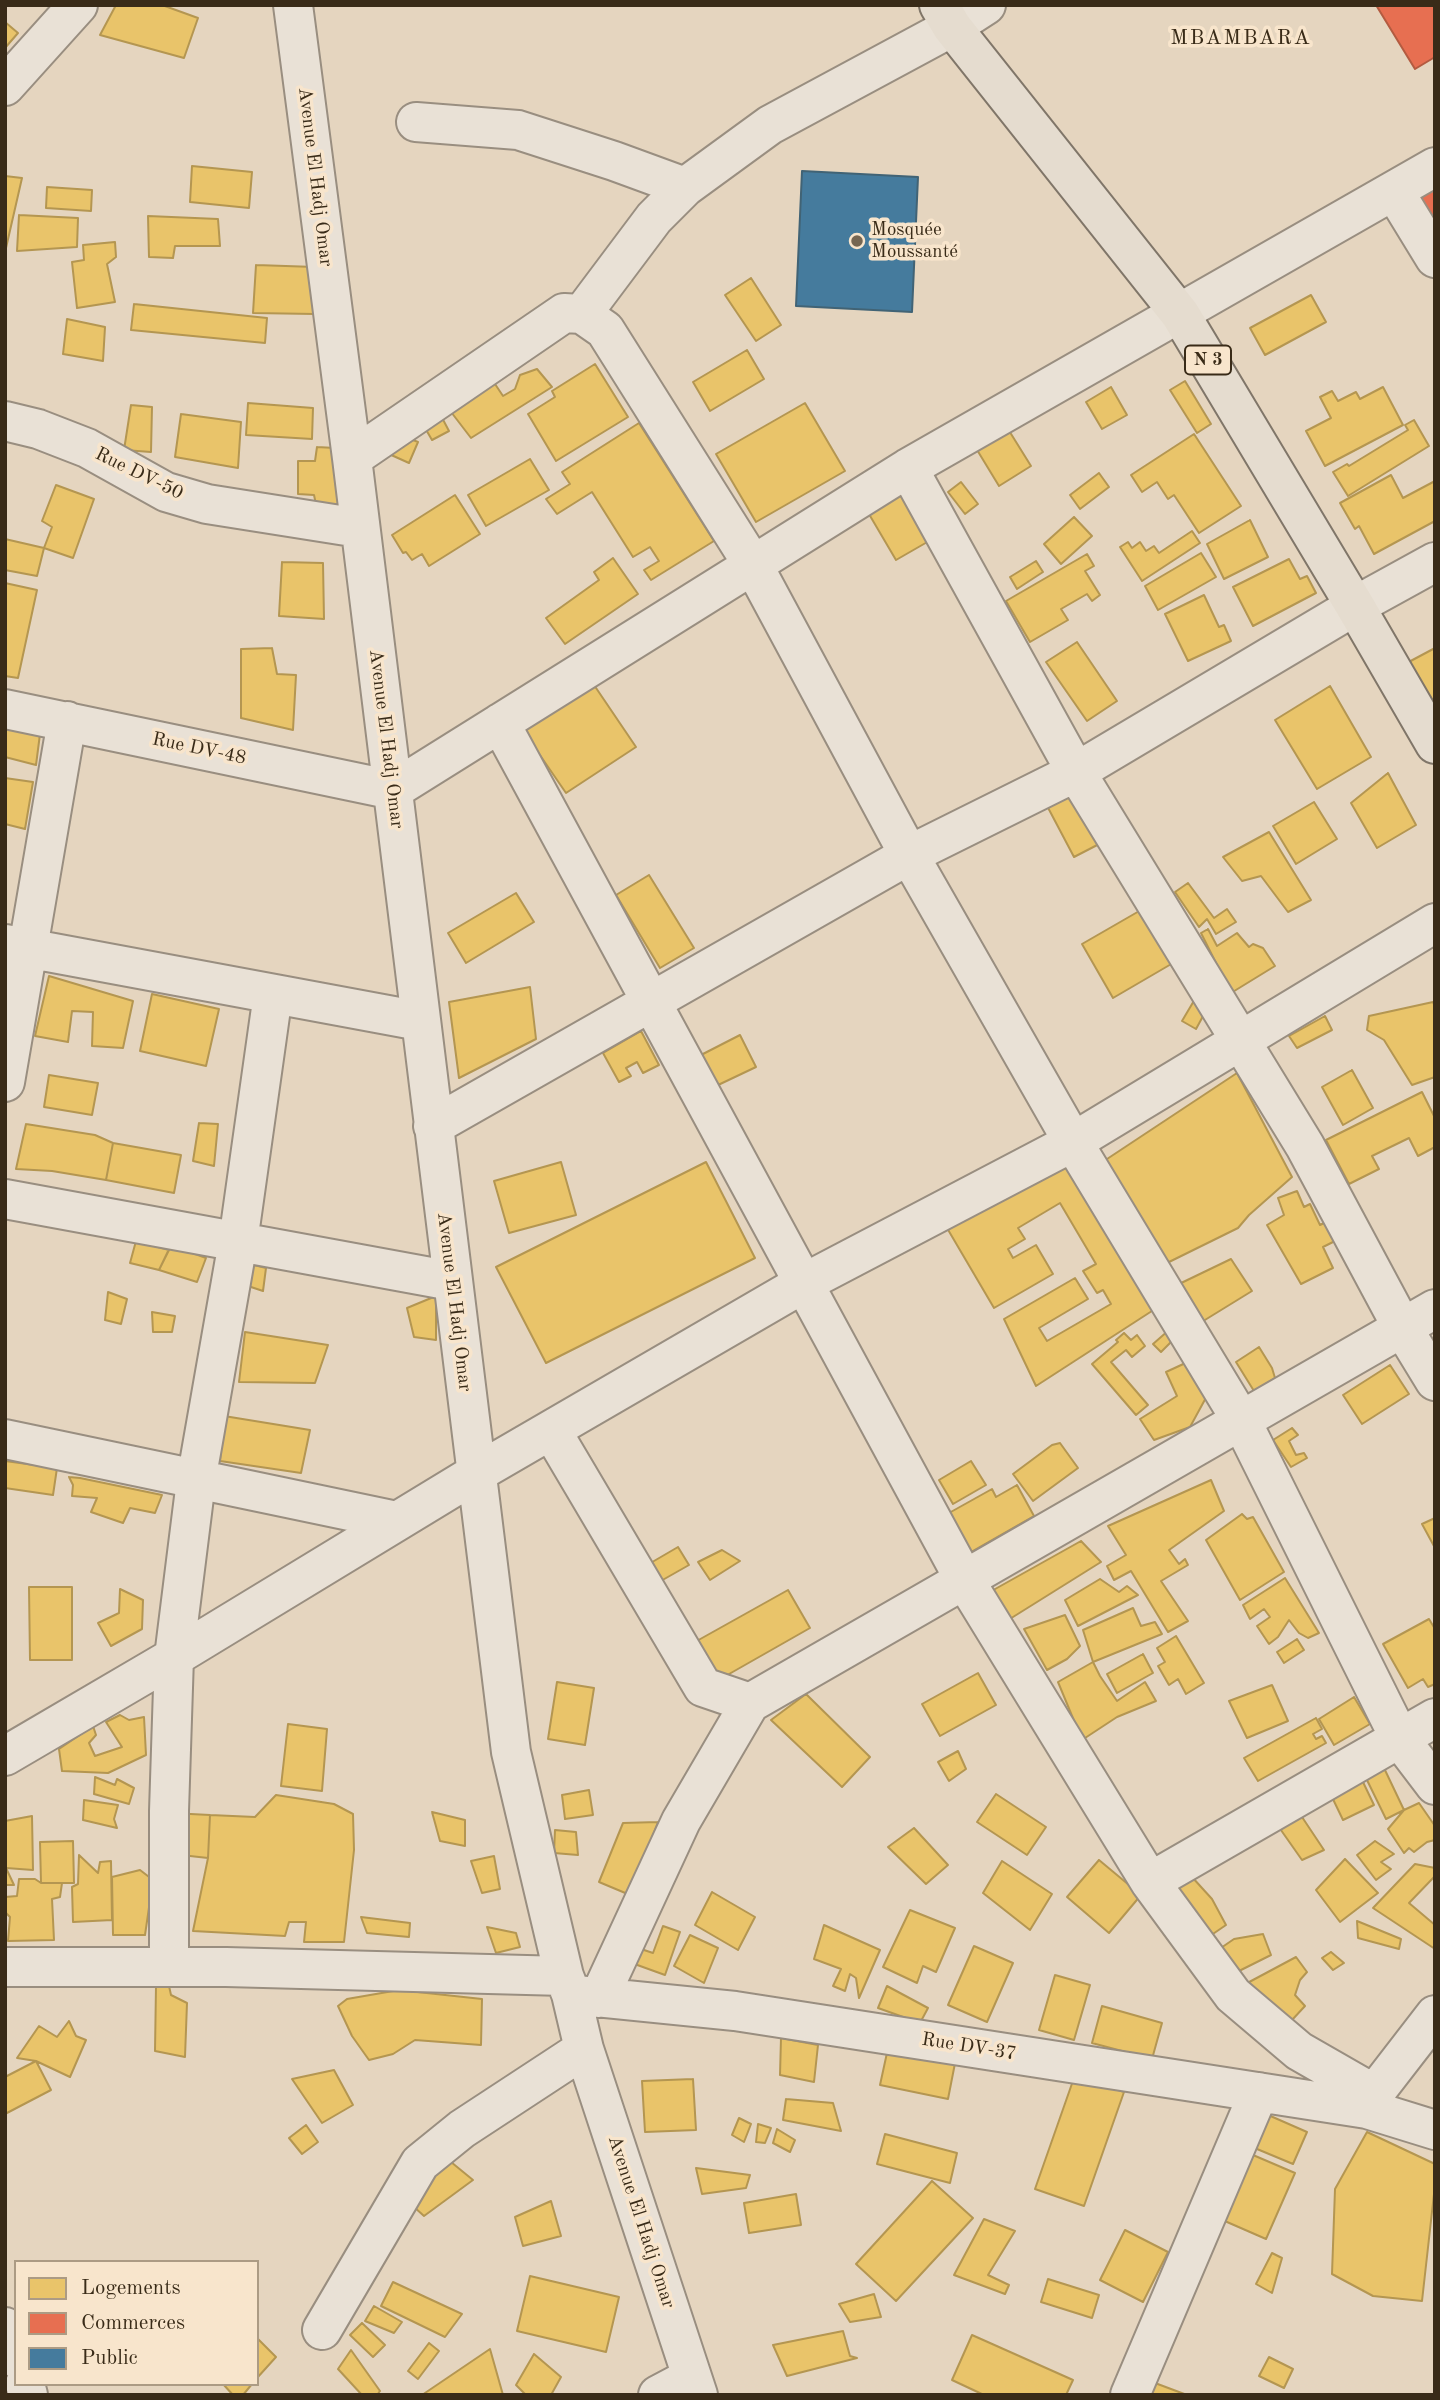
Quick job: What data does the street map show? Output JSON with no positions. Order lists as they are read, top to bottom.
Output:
{
  "streets": {
    "main road": ["N 3"],
    "street": [
      "Avenue El Hadj Omar",
      "Rue DV-50",
      "Rue DV-48",
      "Rue DV-37"
    ]
  },
  "crossings": [
    ["Avenue El Hadj Omar", "Rue DV-50"],
    ["Avenue El Hadj Omar", "Rue DV-48"],
    ["Avenue El Hadj Omar", "Rue DV-37"]
  ],
  "districts": ["MBAMBARA"],
  "places": ["Mosquée Moussanté"],
  "legend": ["Logements", "Commerces", "Public"]
}
